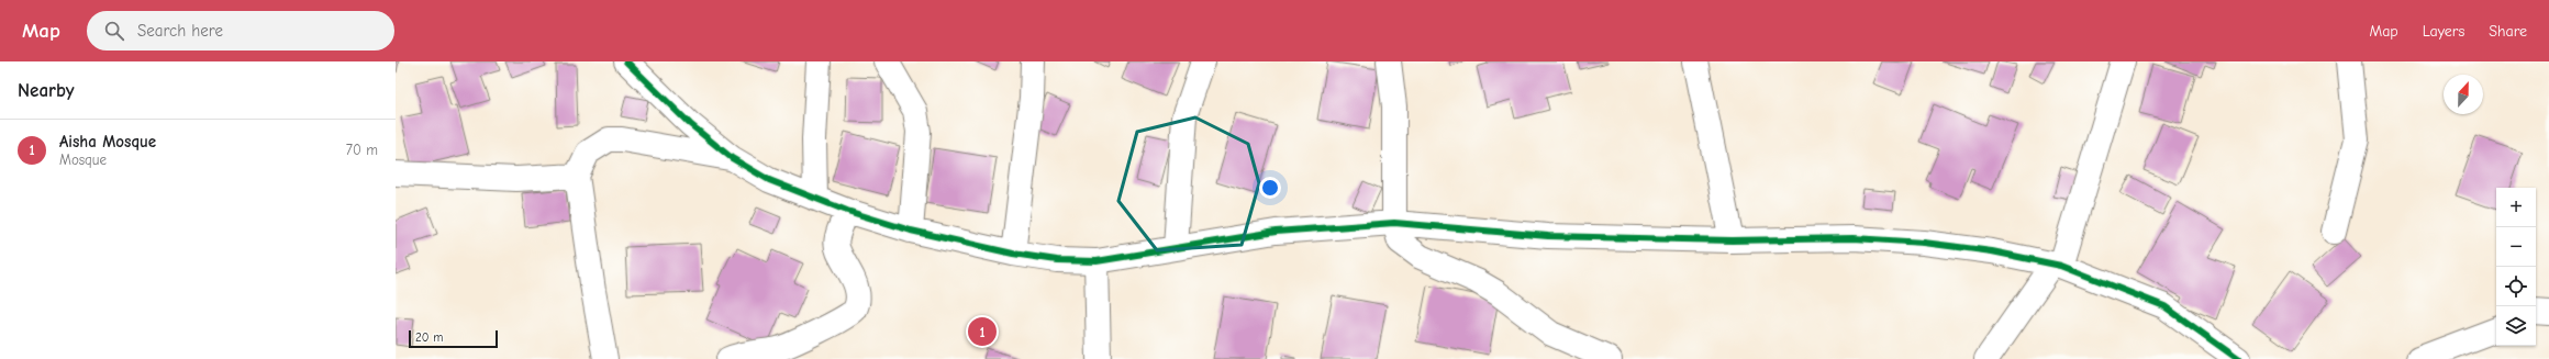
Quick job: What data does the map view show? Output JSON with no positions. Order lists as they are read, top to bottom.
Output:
{
  "scale_bar": "20 m",
  "north": "top",
  "page": {
    "header": "Map",
    "search": "Search here",
    "nav": ["Map", "Layers", "Share"],
    "heading": "Nearby",
    "list": [
      {
        "mark": "1",
        "name": "Aisha Mosque",
        "note": "Mosque",
        "value": "70 m"
      }
    ],
    "map_buttons": ["+", "−"],
    "pins": "1",
    "scale": "20 m"
  }
}
